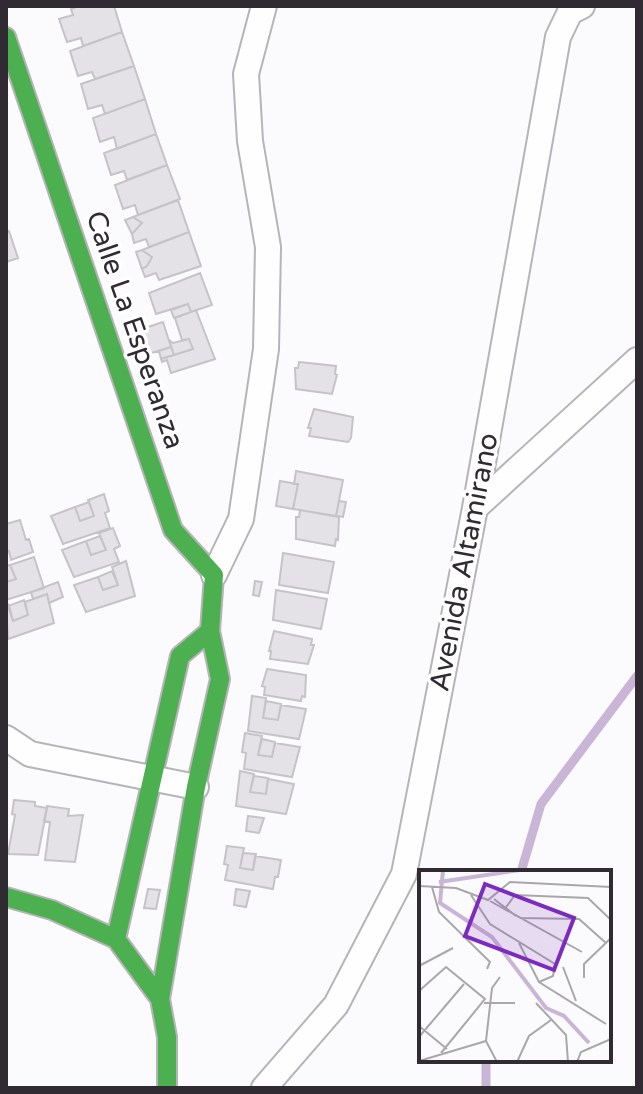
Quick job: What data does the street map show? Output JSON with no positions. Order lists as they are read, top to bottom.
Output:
{
  "streets": {
    "street": ["Calle La Esperanza", "Avenida Altamirano"]
  }
}
